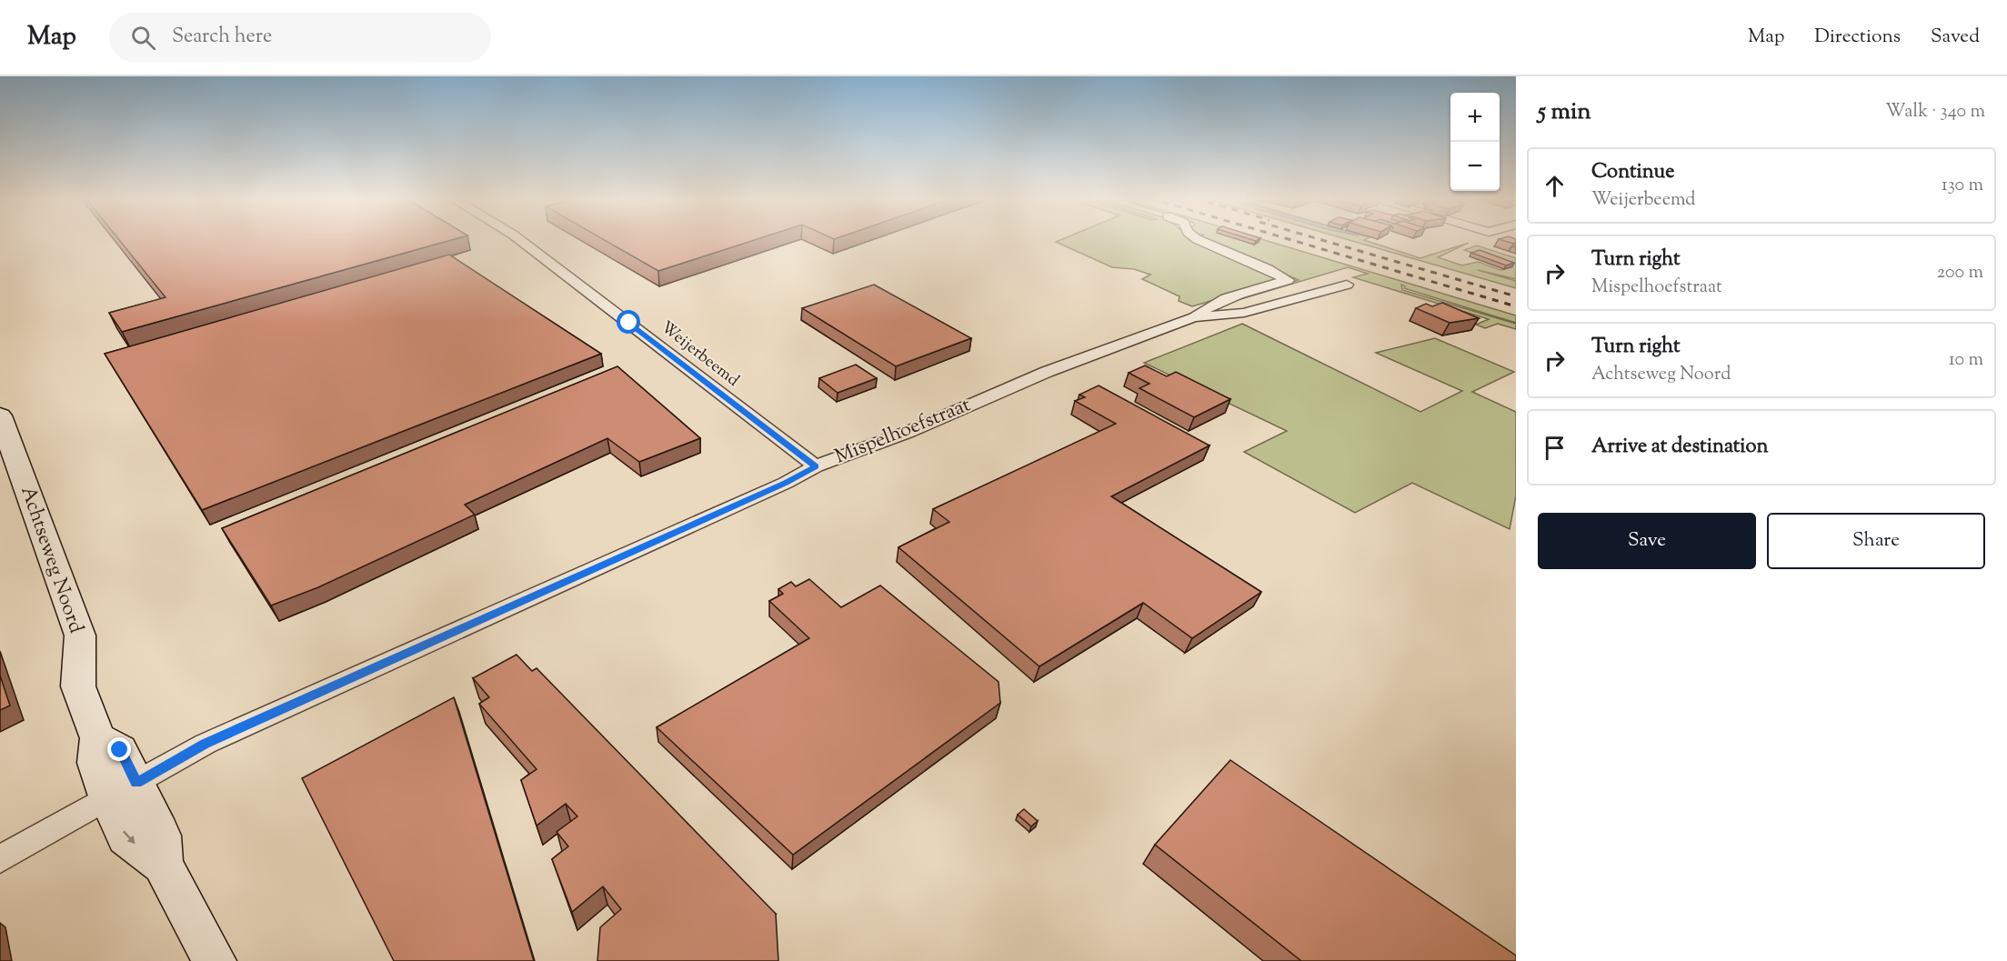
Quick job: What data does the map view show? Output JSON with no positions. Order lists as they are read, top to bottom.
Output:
{
  "streets": {
    "street": ["Weijerbeemd", "Mispelhoefstraat", "Achtseweg Noord"]
  },
  "crossings": [
    ["Weijerbeemd", "Mispelhoefstraat"],
    ["Mispelhoefstraat", "Achtseweg Noord"]
  ],
  "page": {
    "header": "Map",
    "search": "Search here",
    "nav": ["Map", "Directions", "Saved"],
    "heading": ["5 min", "Walk · 340 m"],
    "map_buttons": ["+", "−"],
    "list": [
      ["Continue", "Weijerbeemd", "130 m"],
      ["Turn right", "Mispelhoefstraat", "200 m"],
      ["Turn right", "Achtseweg Noord", "10 m"],
      "Arrive at destination"
    ],
    "buttons": ["Save", "Share"]
  }
}
